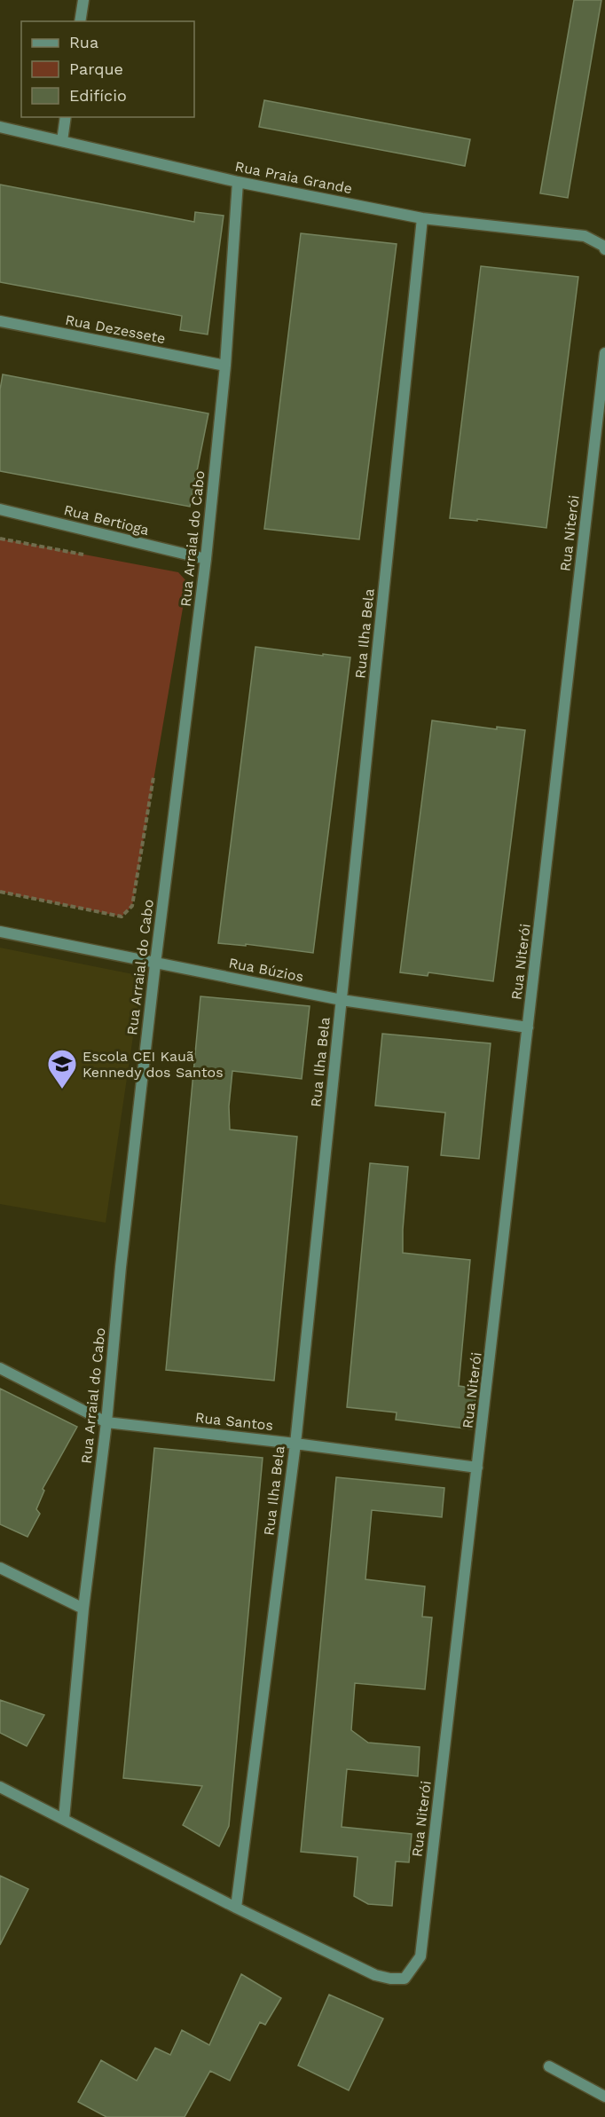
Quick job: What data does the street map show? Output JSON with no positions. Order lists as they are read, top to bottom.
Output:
{
  "streets": {
    "street": [
      "Rua Praia Grande",
      "Rua Dezessete",
      "Rua Bertioga",
      "Rua Niterói",
      "Rua Arraial do Cabo",
      "Rua Ilha Bela",
      "Rua Búzios",
      "Rua Santos"
    ]
  },
  "crossings": [
    ["Rua Praia Grande", "Rua Arraial do Cabo"],
    ["Rua Praia Grande", "Rua Ilha Bela"],
    ["Rua Dezessete", "Rua Arraial do Cabo"],
    ["Rua Bertioga", "Rua Arraial do Cabo"],
    ["Rua Niterói", "Rua Arraial do Cabo"],
    ["Rua Niterói", "Rua Ilha Bela"],
    ["Rua Niterói", "Rua Búzios"],
    ["Rua Niterói", "Rua Santos"],
    ["Rua Arraial do Cabo", "Rua Búzios"],
    ["Rua Arraial do Cabo", "Rua Santos"],
    ["Rua Ilha Bela", "Rua Búzios"],
    ["Rua Ilha Bela", "Rua Santos"]
  ],
  "places": {
    "school or university": ["Escola CEI Kauã Kennedy dos Santos"]
  },
  "legend": ["Rua", "Parque", "Edifício"]
}
